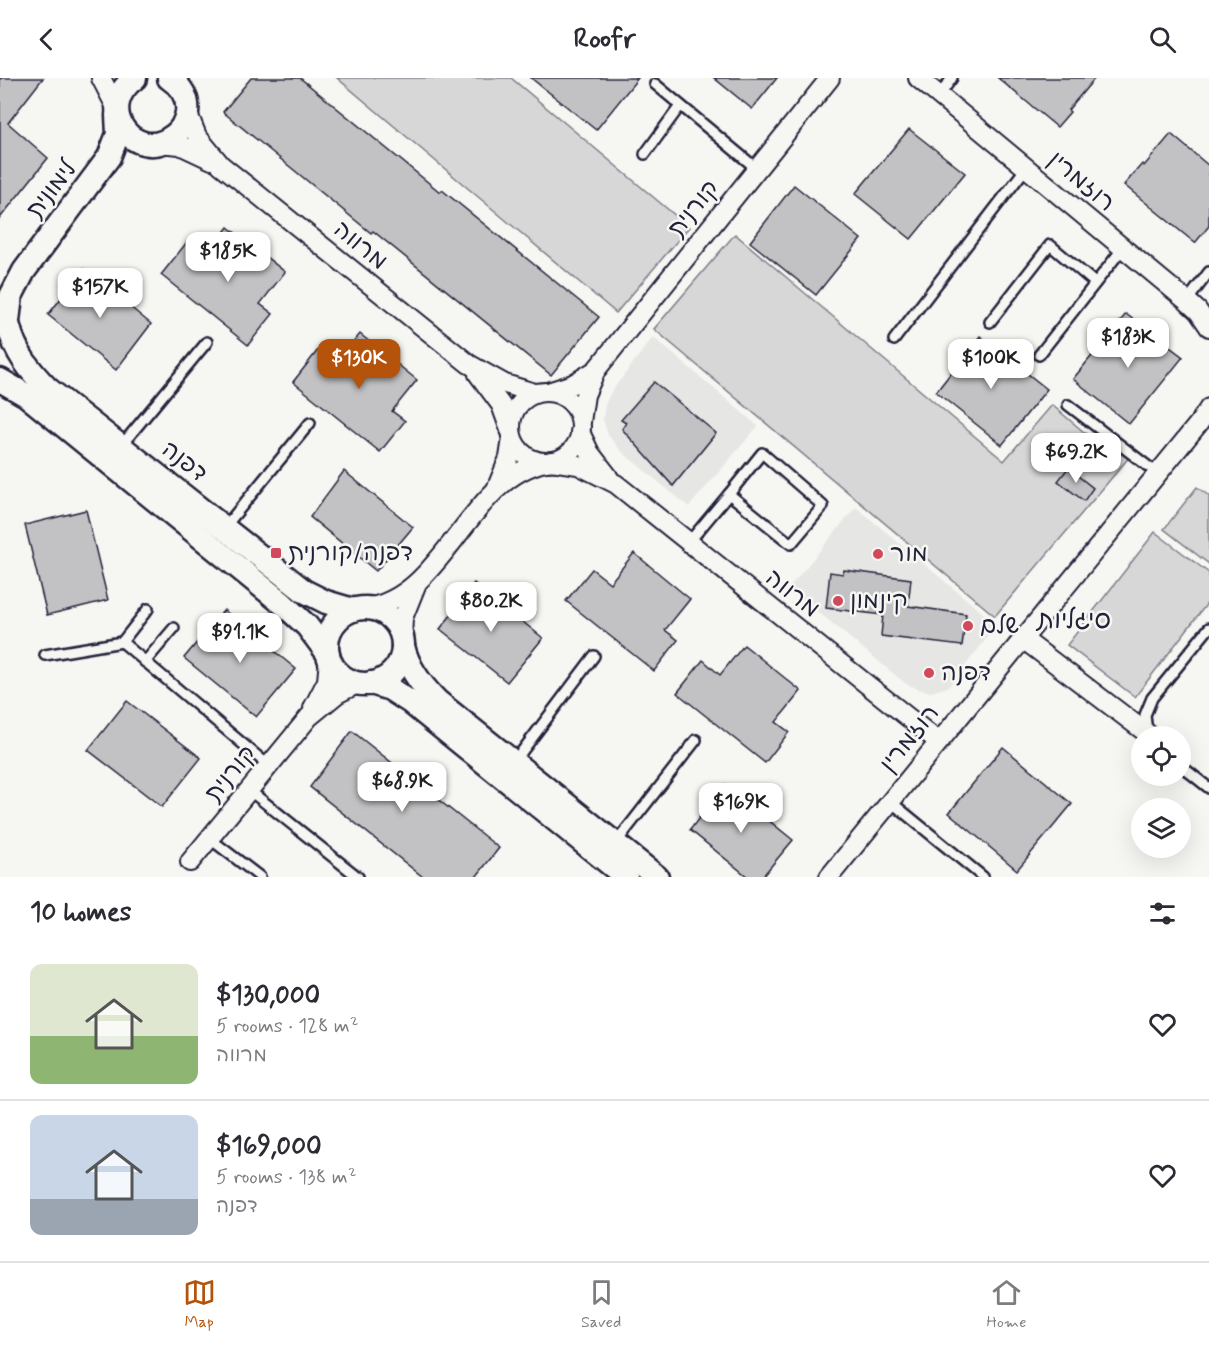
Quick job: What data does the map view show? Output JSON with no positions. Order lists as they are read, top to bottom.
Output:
{
  "streets": {
    "street": [
      "רוזמרין",
      "לימונית",
      "קורנית",
      "מרווה",
      "דפנה"
    ]
  },
  "crossings": [
    ["רוזמרין", "מרווה"],
    ["לימונית", "מרווה"],
    ["לימונית", "דפנה"],
    ["קורנית", "מרווה"],
    ["קורנית", "דפנה"]
  ],
  "districts": ["סיגליות"],
  "places": {
    "transit": ["דפנה/קורנית"],
    "other": [
      "מור",
      "קינמון",
      "שלם",
      "דפנה"
    ]
  },
  "page": {
    "header": "Roofr",
    "price": [
      "$185K",
      "$157K",
      "$183K",
      "$130K",
      "$100K",
      "$69.2K",
      "$80.2K",
      "$91.1K",
      "$68.9K",
      "$169K"
    ],
    "heading": "10 homes",
    "list": [
      {
        "name": "$130,000",
        "note": "5 rooms · 128 m² · מרווה"
      },
      {
        "name": "$169,000",
        "note": "5 rooms · 138 m² · דפנה"
      }
    ],
    "tabs": ["Map", "Saved", "Home"]
  }
}
